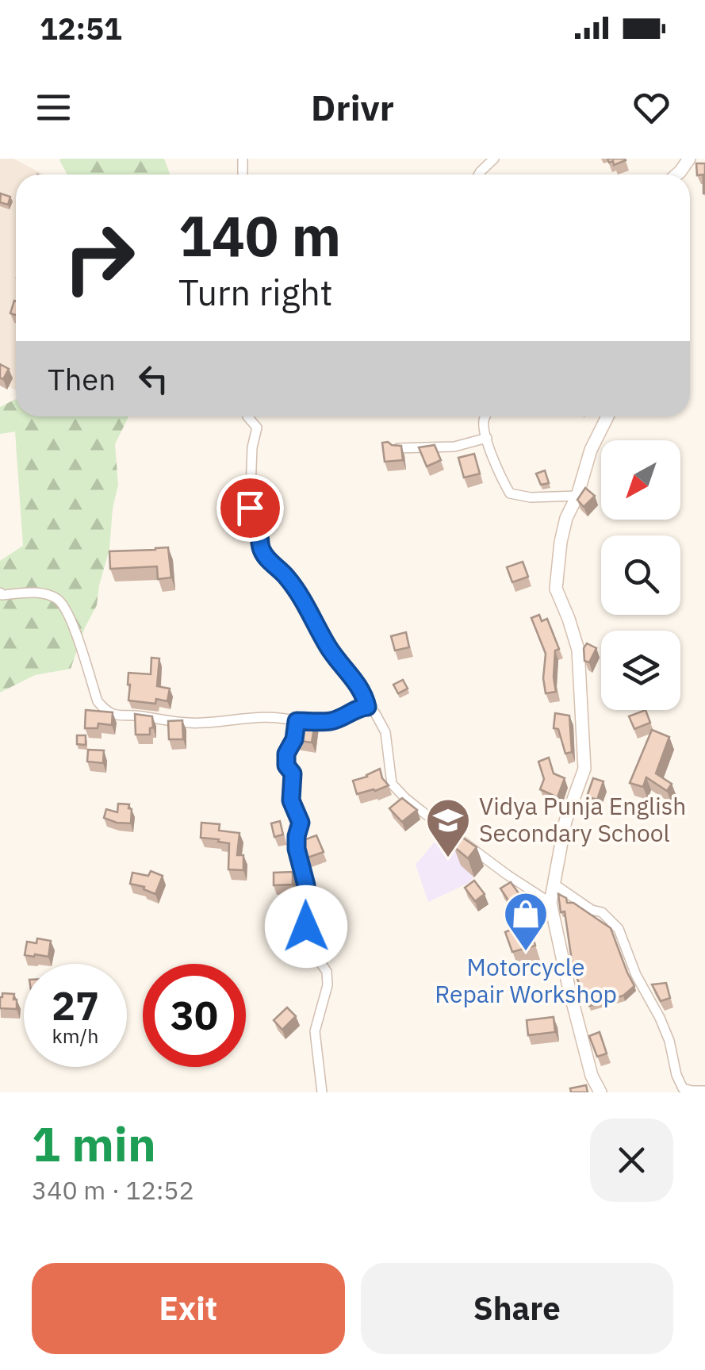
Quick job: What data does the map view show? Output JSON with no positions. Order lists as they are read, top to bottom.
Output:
{
  "places": {
    "school or university": ["Vidya Punja English Secondary School"],
    "shop": ["Motorcycle Repair Workshop"]
  },
  "north": "bottom left",
  "page": {
    "status": "12:51",
    "header": "Drivr",
    "turn": ["140 m", "Turn right"],
    "then": "Then",
    "speed": "27 km/h",
    "limit": "30",
    "heading": ["1 min", "340 m · 12:52"],
    "buttons": ["Exit", "Share"]
  }
}
